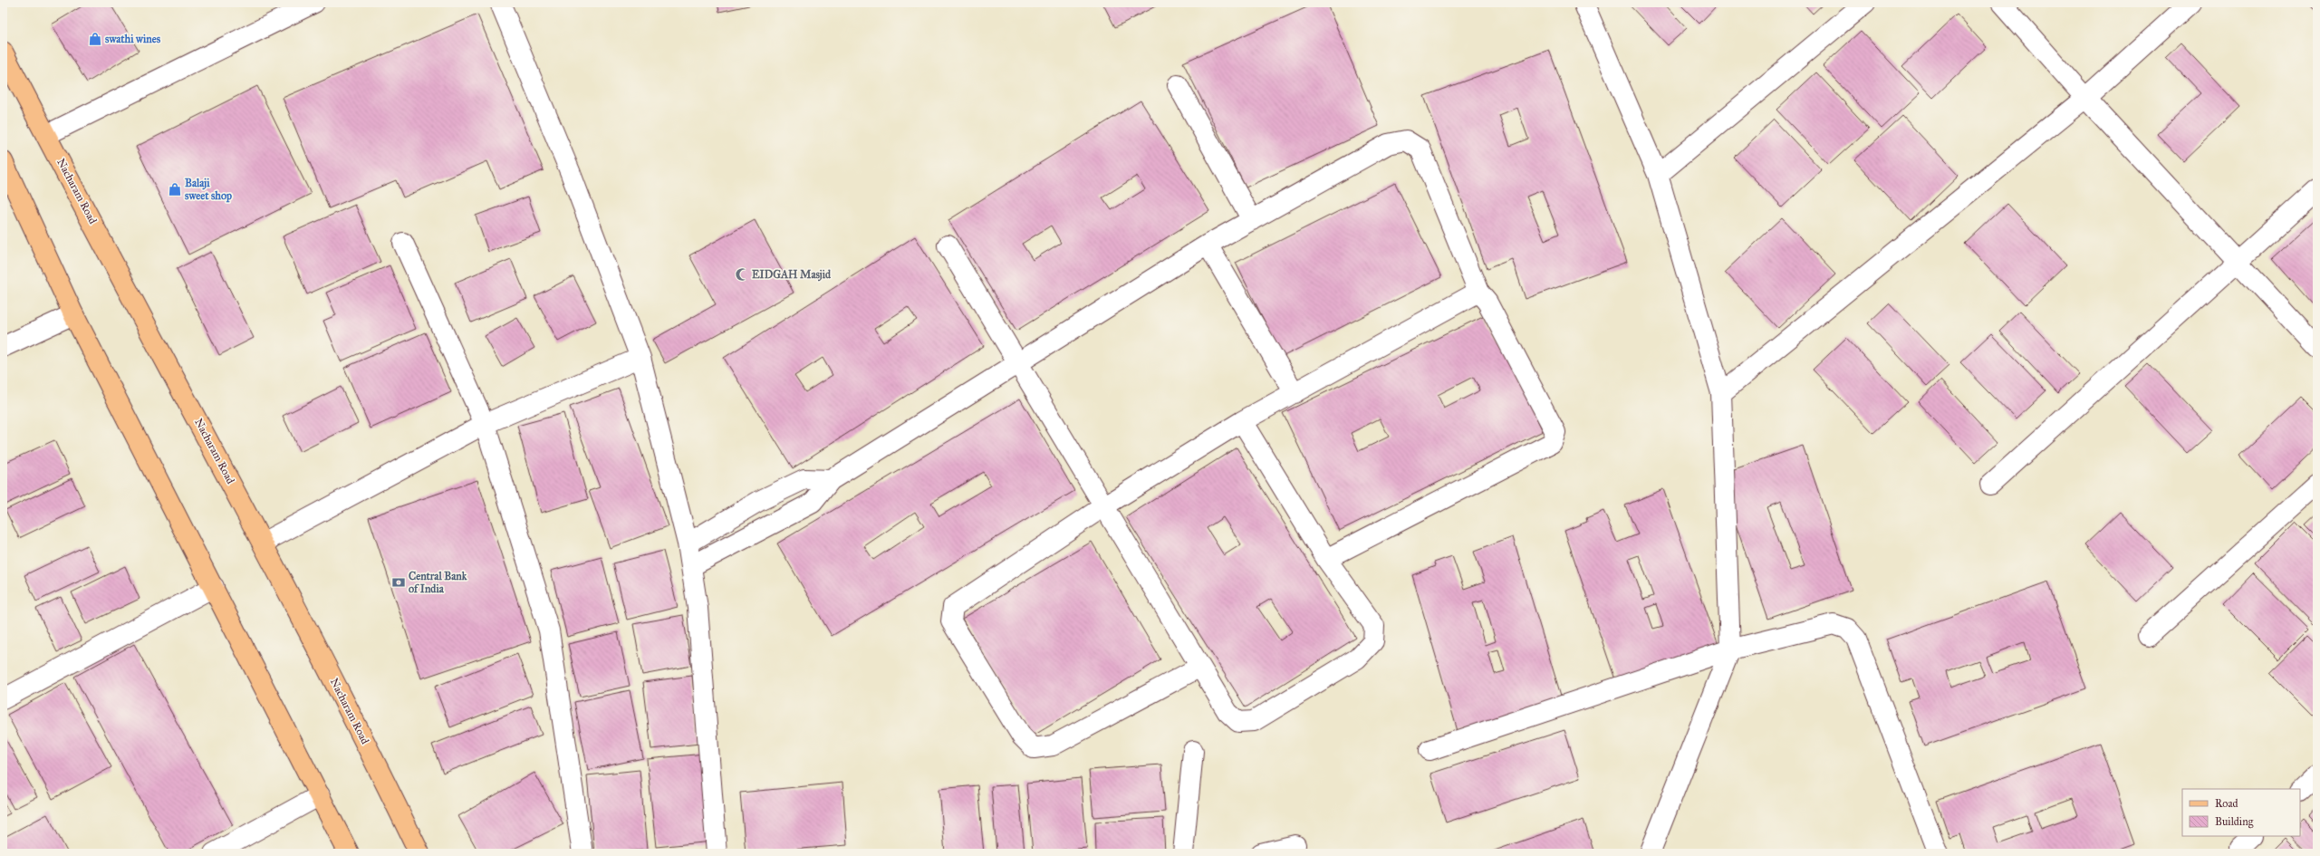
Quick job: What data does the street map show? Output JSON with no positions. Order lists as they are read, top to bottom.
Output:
{
  "streets": {
    "main road": ["Nacharam Road"]
  },
  "places": {
    "shop": ["swathi wines", "Balaji sweet shop"],
    "mosque": ["EIDGAH Masjid"],
    "bank": ["Central Bank of India"]
  },
  "legend": ["Road", "Building"]
}
